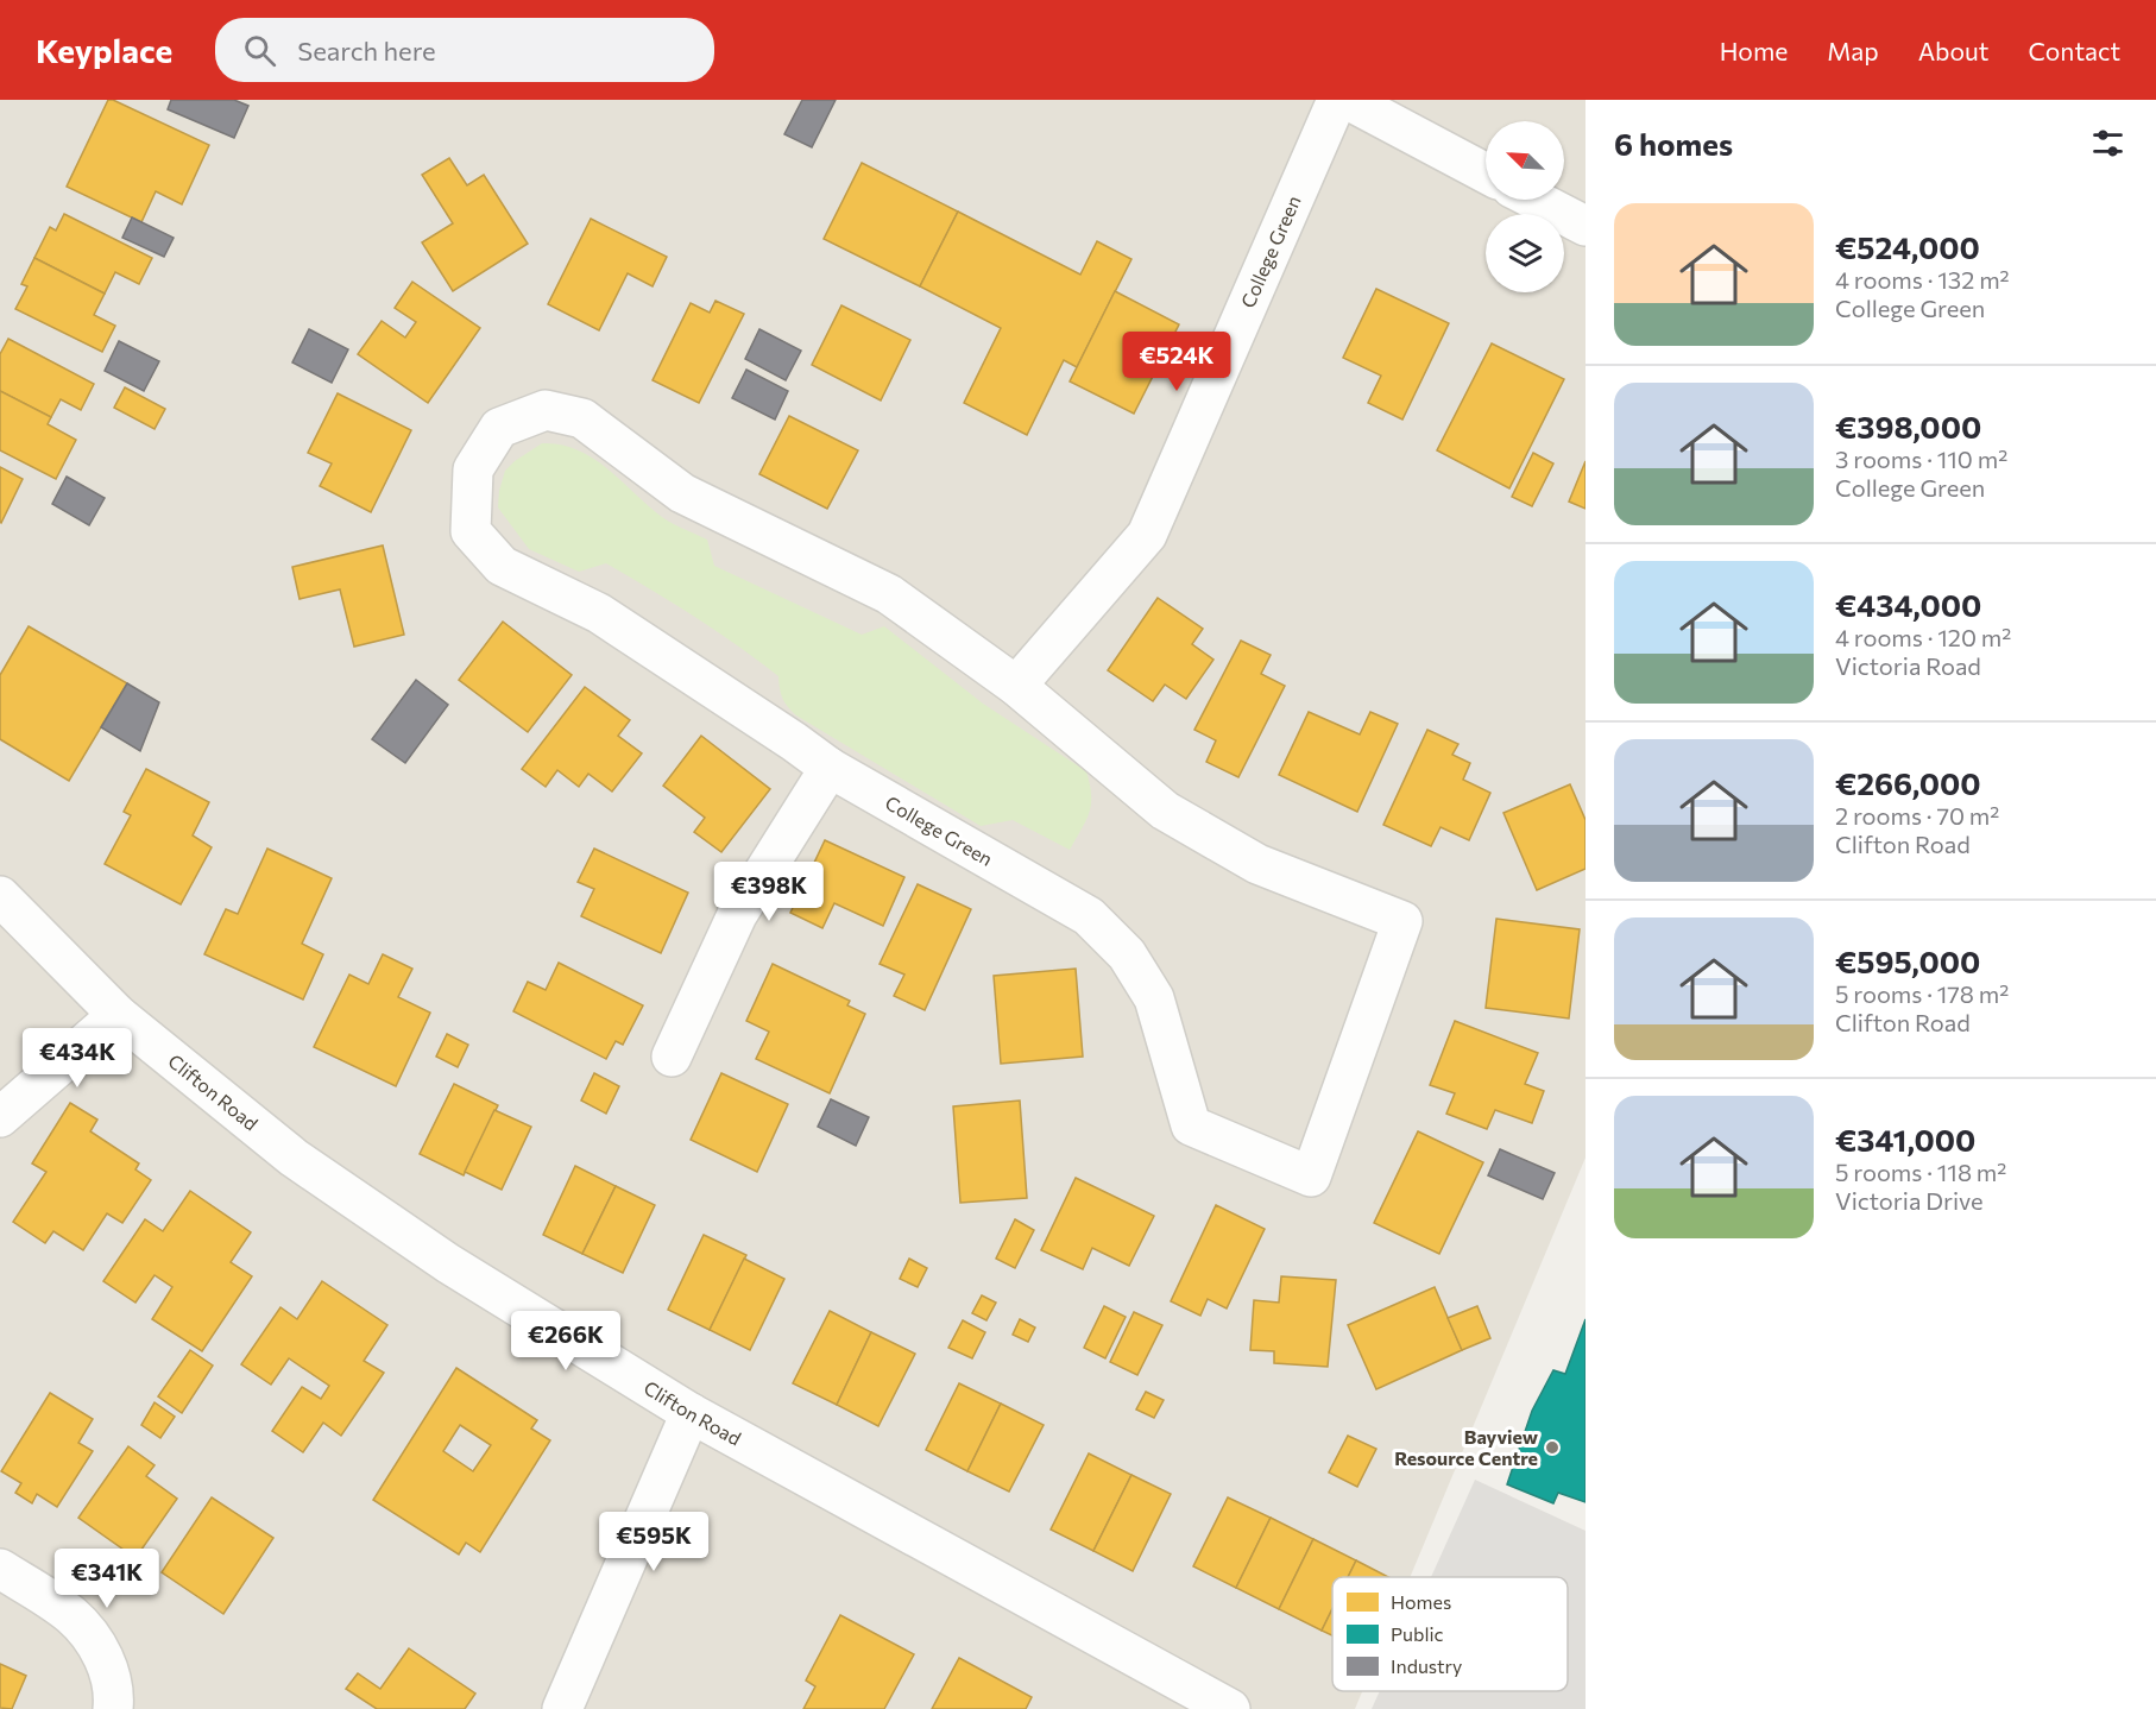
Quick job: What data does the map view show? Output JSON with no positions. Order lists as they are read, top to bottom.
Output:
{
  "streets": {
    "street": ["College Green", "Clifton Road"]
  },
  "places": ["Bayview Resource Centre"],
  "legend": ["Homes", "Public", "Industry"],
  "north": "top left",
  "page": {
    "header": "Keyplace",
    "search": "Search here",
    "nav": [
      "Home",
      "Map",
      "About",
      "Contact"
    ],
    "heading": "6 homes",
    "list": [
      {
        "name": "€524,000",
        "note": "4 rooms · 132 m² · College Green"
      },
      {
        "name": "€398,000",
        "note": "3 rooms · 110 m² · College Green"
      },
      {
        "name": "€434,000",
        "note": "4 rooms · 120 m² · Victoria Road"
      },
      {
        "name": "€266,000",
        "note": "2 rooms · 70 m² · Clifton Road"
      },
      {
        "name": "€595,000",
        "note": "5 rooms · 178 m² · Clifton Road"
      },
      {
        "name": "€341,000",
        "note": "5 rooms · 118 m² · Victoria Drive"
      }
    ],
    "price": [
      "€524K",
      "€398K",
      "€434K",
      "€266K",
      "€595K",
      "€341K"
    ]
  }
}
